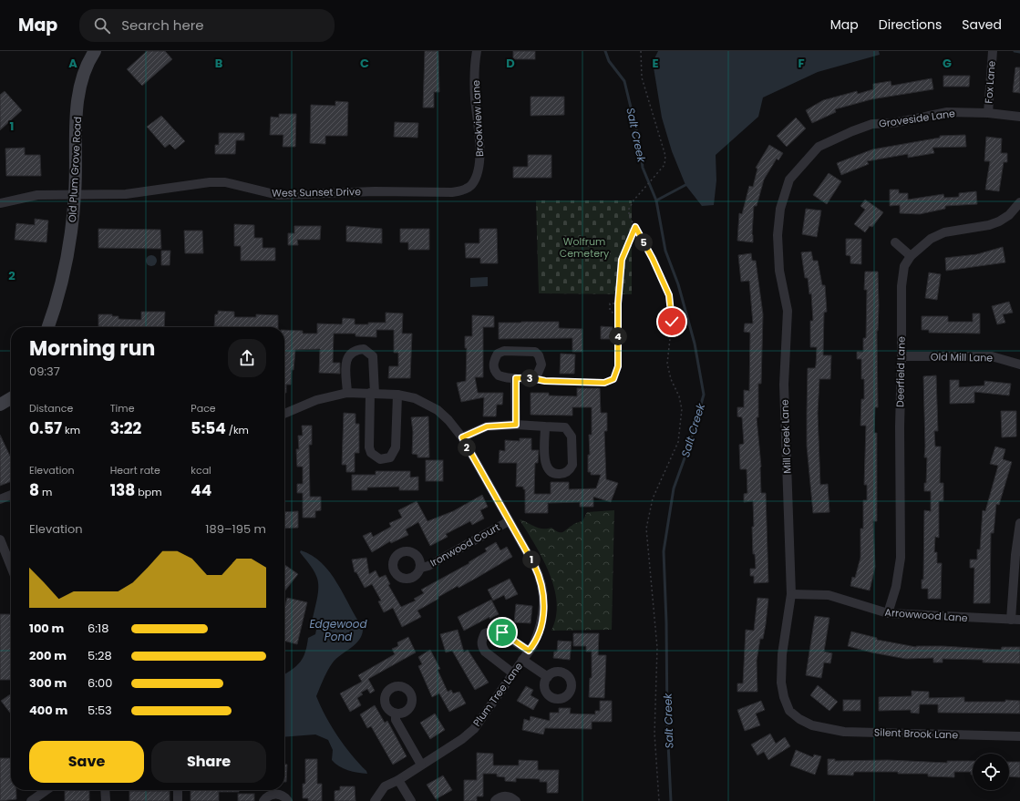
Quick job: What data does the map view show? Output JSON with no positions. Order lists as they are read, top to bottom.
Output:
{
  "streets": {
    "street": [
      "Fox Lane",
      "Brookview Lane",
      "Groveside Lane",
      "Old Plum Grove Road",
      "West Sunset Drive",
      "Old Mill Lane",
      "Deerfield Lane",
      "Mill Creek Lane",
      "Ironwood Court",
      "Arrowwood Lane",
      "Plum Tree Lane",
      "Silent Brook Lane"
    ]
  },
  "crossings": [
    ["Fox Lane", "Groveside Lane"],
    ["Brookview Lane", "West Sunset Drive"],
    ["Groveside Lane", "Mill Creek Lane"],
    ["Old Plum Grove Road", "West Sunset Drive"],
    ["Old Mill Lane", "Deerfield Lane"],
    ["Deerfield Lane", "Arrowwood Lane"],
    ["Mill Creek Lane", "Arrowwood Lane"],
    ["Mill Creek Lane", "Silent Brook Lane"],
    ["Ironwood Court", "Plum Tree Lane"]
  ],
  "water": ["Salt Creek", "Edgewood Pond"],
  "parks": ["Wolfrum Cemetery"],
  "page": {
    "header": "Map",
    "search": "Search here",
    "nav": ["Map", "Directions", "Saved"],
    "pins": [
      "5",
      "4",
      "3",
      "2",
      "1"
    ],
    "heading": ["Morning run", "09:37"],
    "stats": [
      ["Distance", "0.57 km"],
      ["Time", "3:22"],
      ["Pace", "5:54 /km"],
      ["Elevation", "8 m"],
      ["Heart rate", "138 bpm"],
      ["kcal", "44"]
    ],
    "chart": ["Elevation", "189–195 m"],
    "list": [
      {
        "name": "100 m",
        "note": "6:18"
      },
      {
        "name": "200 m",
        "note": "5:28"
      },
      {
        "name": "300 m",
        "note": "6:00"
      },
      {
        "name": "400 m",
        "note": "5:53"
      }
    ],
    "buttons": ["Save", "Share"]
  },
  "grid": {
    "columns": [
      "A",
      "B",
      "C",
      "D",
      "E",
      "F",
      "G"
    ],
    "rows": ["1", "2"]
  }
}
